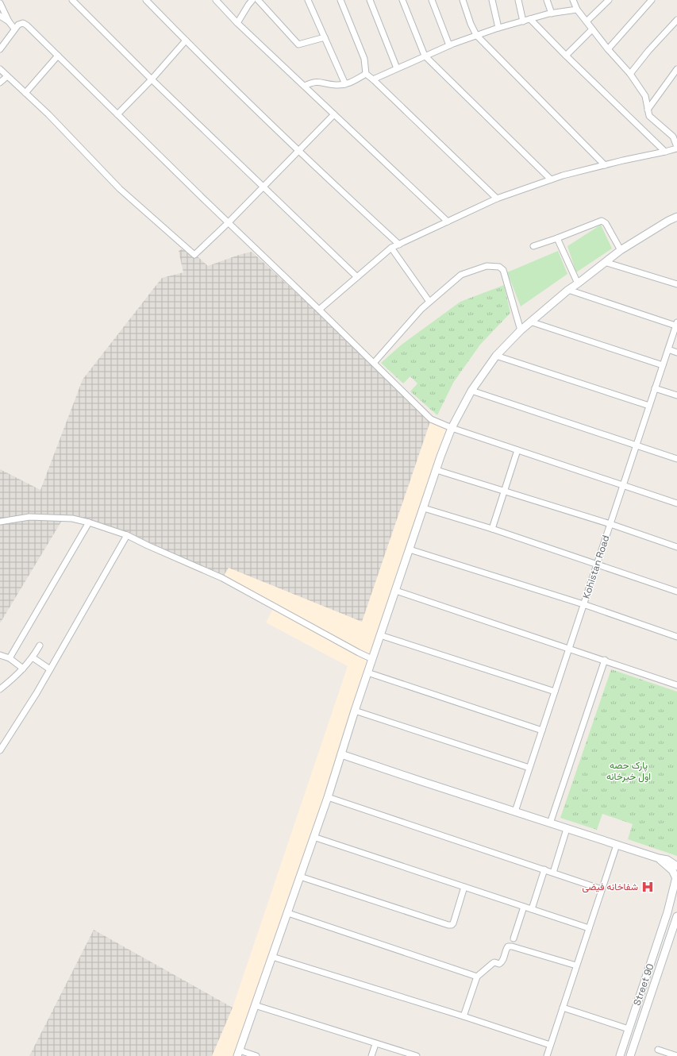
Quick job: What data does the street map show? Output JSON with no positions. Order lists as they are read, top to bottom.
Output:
{
  "streets": {
    "main road": ["Street 90"],
    "street": ["Kohistan Road"]
  },
  "parks": ["پارک حصه اول خیرخانه"],
  "places": {
    "hospital": ["شفاخانه فیضی"]
  }
}
